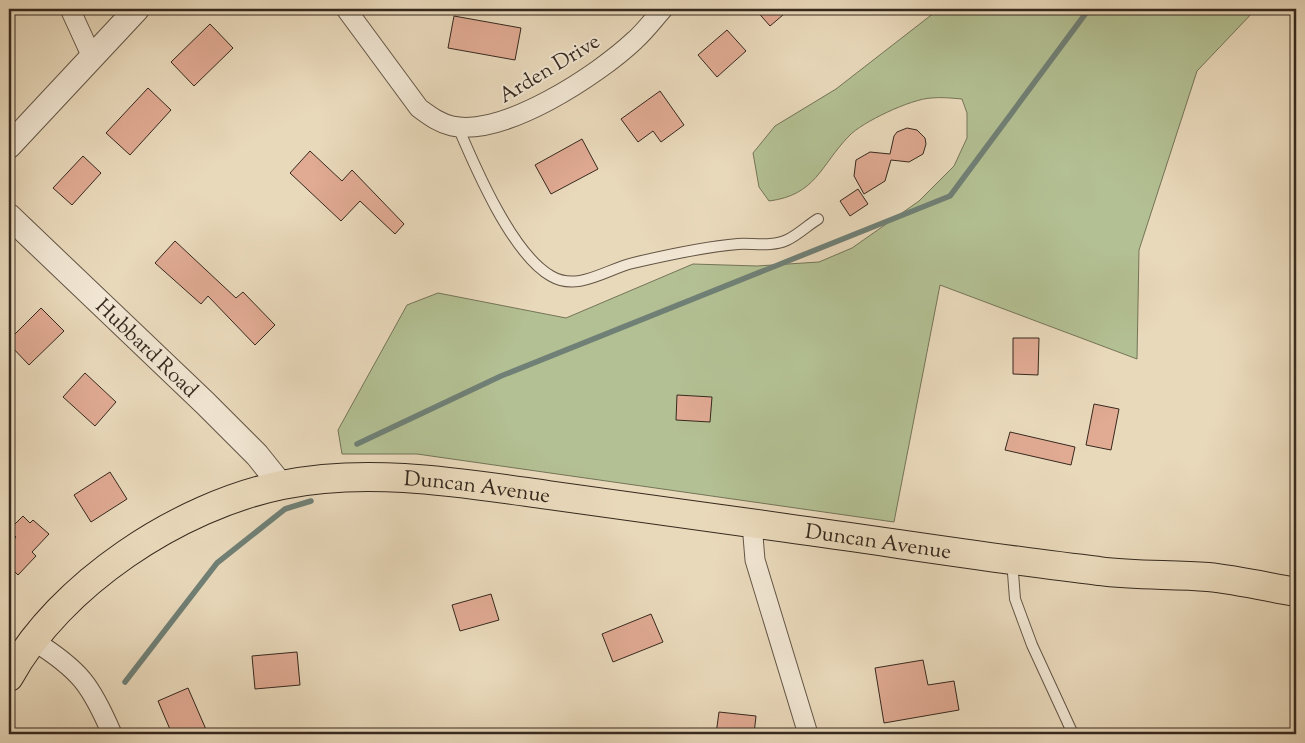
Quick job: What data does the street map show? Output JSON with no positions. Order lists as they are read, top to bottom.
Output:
{
  "streets": {
    "main road": ["Duncan Avenue"],
    "street": ["Arden Drive", "Hubbard Road"]
  },
  "crossings": [
    ["Hubbard Road", "Duncan Avenue"]
  ]
}
